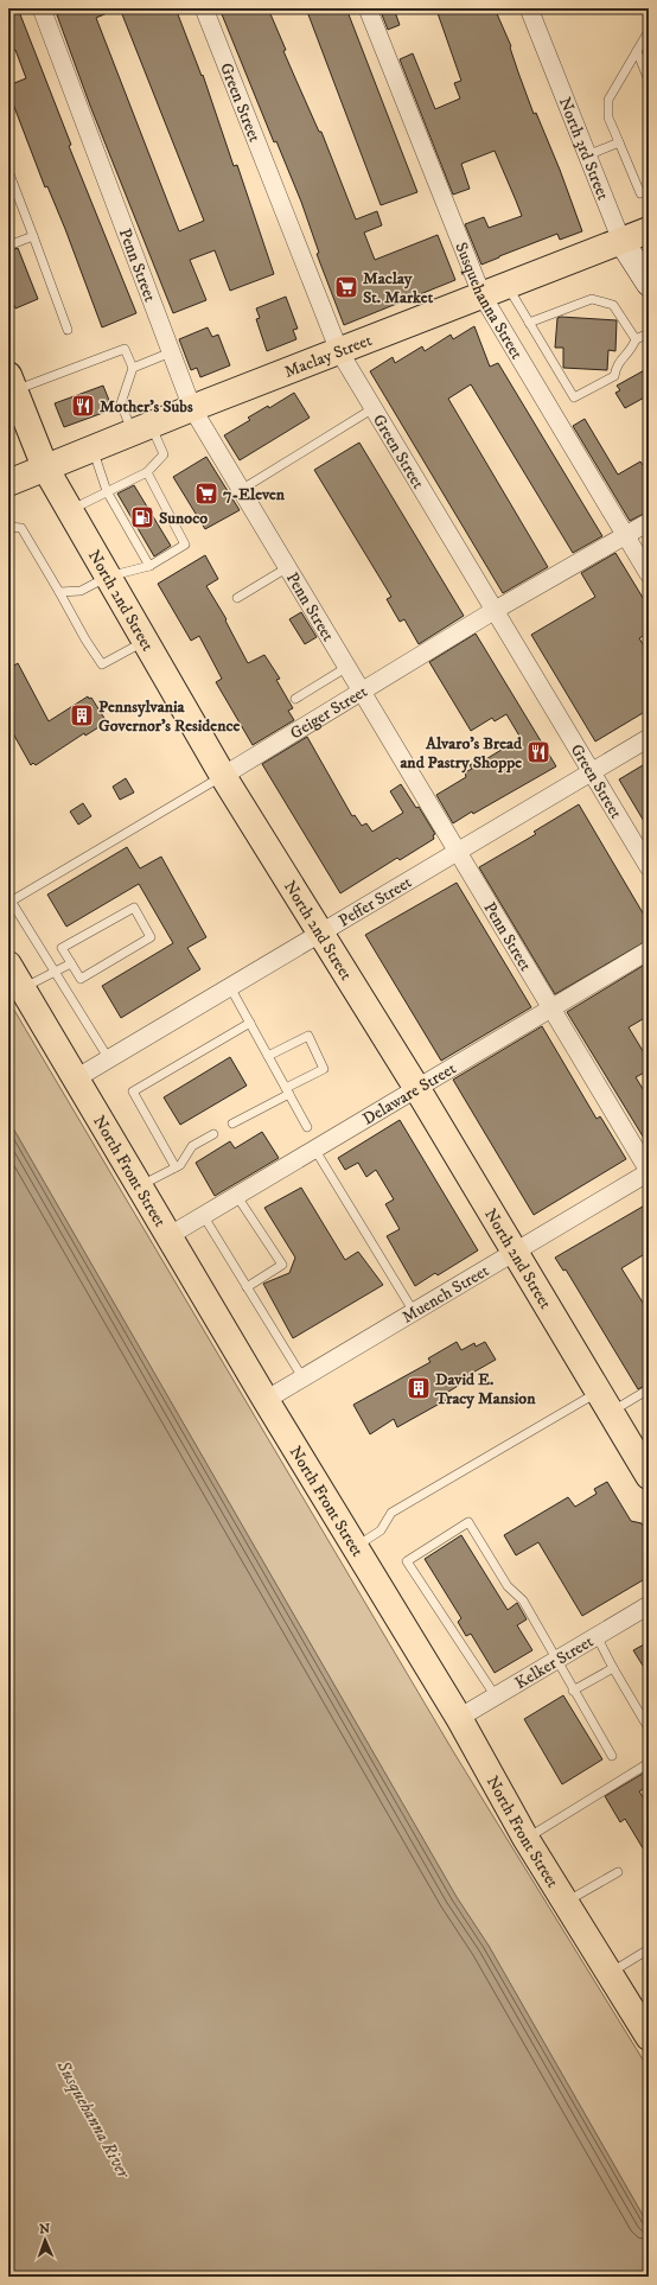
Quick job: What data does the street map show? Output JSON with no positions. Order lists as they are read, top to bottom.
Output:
{
  "streets": {
    "main road": [
      "North 3rd Street",
      "Maclay Street",
      "North 2nd Street",
      "North Front Street"
    ],
    "street": [
      "Green Street",
      "Penn Street",
      "Susquehanna Street",
      "Geiger Street",
      "Peffer Street",
      "Delaware Street",
      "Muench Street",
      "Kelker Street"
    ]
  },
  "crossings": [
    ["Green Street", "Maclay Street"],
    ["Green Street", "Geiger Street"],
    ["Green Street", "Peffer Street"],
    ["North 3rd Street", "Maclay Street"],
    ["Penn Street", "Maclay Street"],
    ["Penn Street", "Geiger Street"],
    ["Penn Street", "Peffer Street"],
    ["Penn Street", "Delaware Street"],
    ["Penn Street", "Muench Street"],
    ["Susquehanna Street", "Maclay Street"],
    ["Susquehanna Street", "Geiger Street"],
    ["Maclay Street", "North 2nd Street"],
    ["North 2nd Street", "Geiger Street"],
    ["North 2nd Street", "Peffer Street"],
    ["North 2nd Street", "Delaware Street"],
    ["North 2nd Street", "Muench Street"],
    ["Peffer Street", "North Front Street"],
    ["Delaware Street", "North Front Street"],
    ["North Front Street", "Muench Street"],
    ["North Front Street", "Kelker Street"]
  ],
  "water": ["Susquehanna River"],
  "places": {
    "supermarket": ["Maclay St. Market", "7-Eleven"],
    "restaurant": ["Mother's Subs", "Alvaro's Bread and Pastry Shoppe"],
    "fuel station": ["Sunoco"],
    "building": ["Pennsylvania Governor's Residence", "David E. Tracy Mansion"]
  },
  "north": "top"
}
